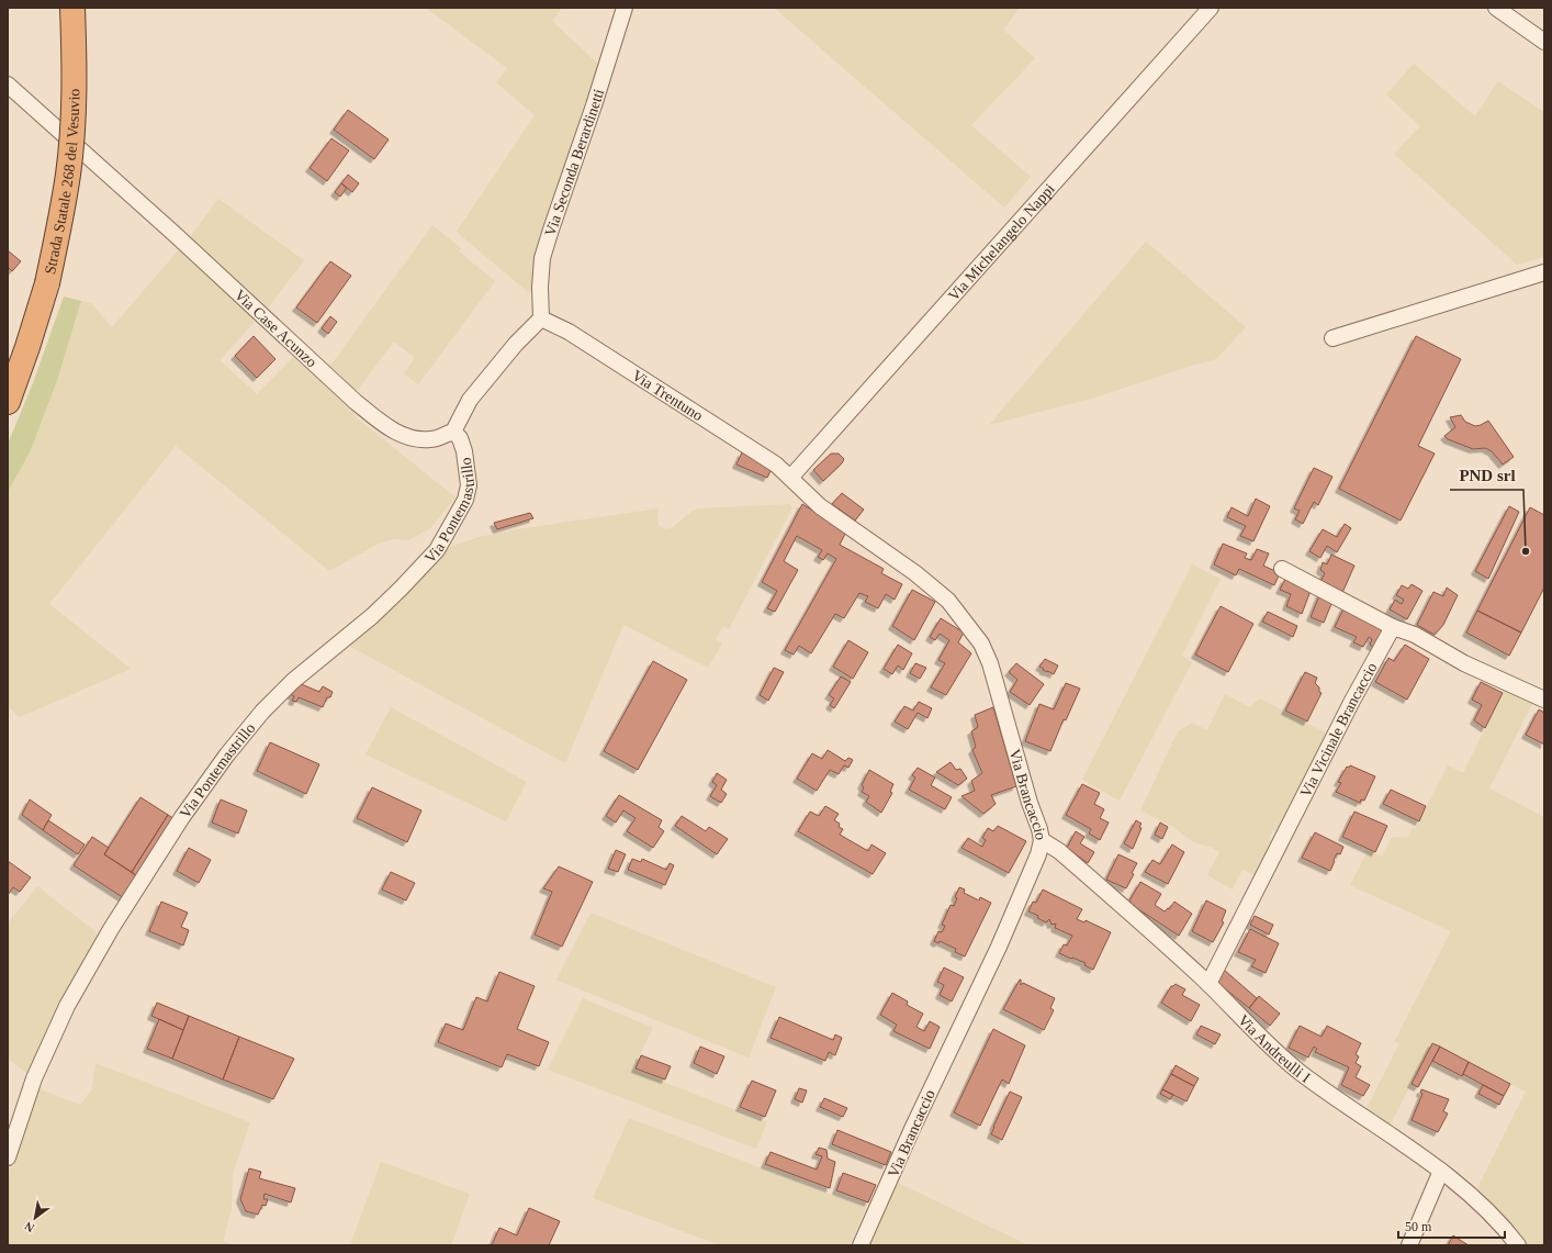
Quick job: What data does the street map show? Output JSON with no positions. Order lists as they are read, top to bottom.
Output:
{
  "streets": {
    "highway": ["Strada Statale 268 del Vesuvio"],
    "street": [
      "Via Seconda Berardinetti",
      "Via Michelangelo Nappi",
      "Via Case Acunzo",
      "Via Trentuno",
      "Via Pontemastrillo",
      "Via Vicinale Brancaccio",
      "Via Brancaccio",
      "Via Andreulli I"
    ]
  },
  "crossings": [
    ["Via Seconda Berardinetti", "Via Trentuno"],
    ["Via Michelangelo Nappi", "Via Trentuno"],
    ["Via Michelangelo Nappi", "Via Brancaccio"],
    ["Via Case Acunzo", "Via Pontemastrillo"],
    ["Via Trentuno", "Via Brancaccio"],
    ["Via Vicinale Brancaccio", "Via Andreulli I"],
    ["Via Brancaccio", "Via Andreulli I"]
  ],
  "places": ["PND srl"],
  "scale_bar": "50 m",
  "north": "bottom left"
}
